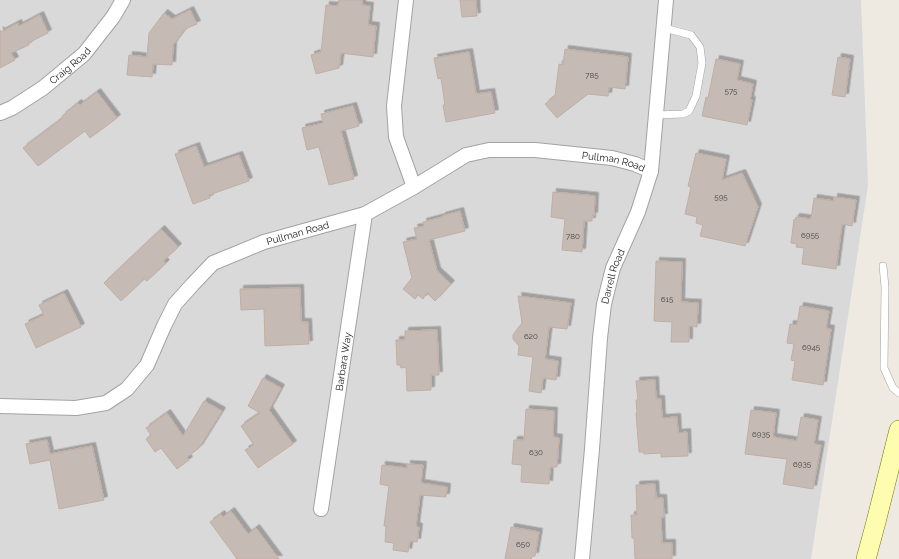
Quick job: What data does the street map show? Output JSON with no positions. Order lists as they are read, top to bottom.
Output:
{
  "streets": {
    "street": [
      "Craig Road",
      "Pullman Road",
      "Darrell Road",
      "Barbara Way"
    ]
  },
  "crossings": [
    ["Pullman Road", "Darrell Road"],
    ["Pullman Road", "Barbara Way"]
  ],
  "house_numbers": [
    "785",
    "575",
    "595",
    "6955",
    "780",
    "615",
    "620",
    "6945",
    "6935",
    "630",
    "6935",
    "650"
  ]
}
